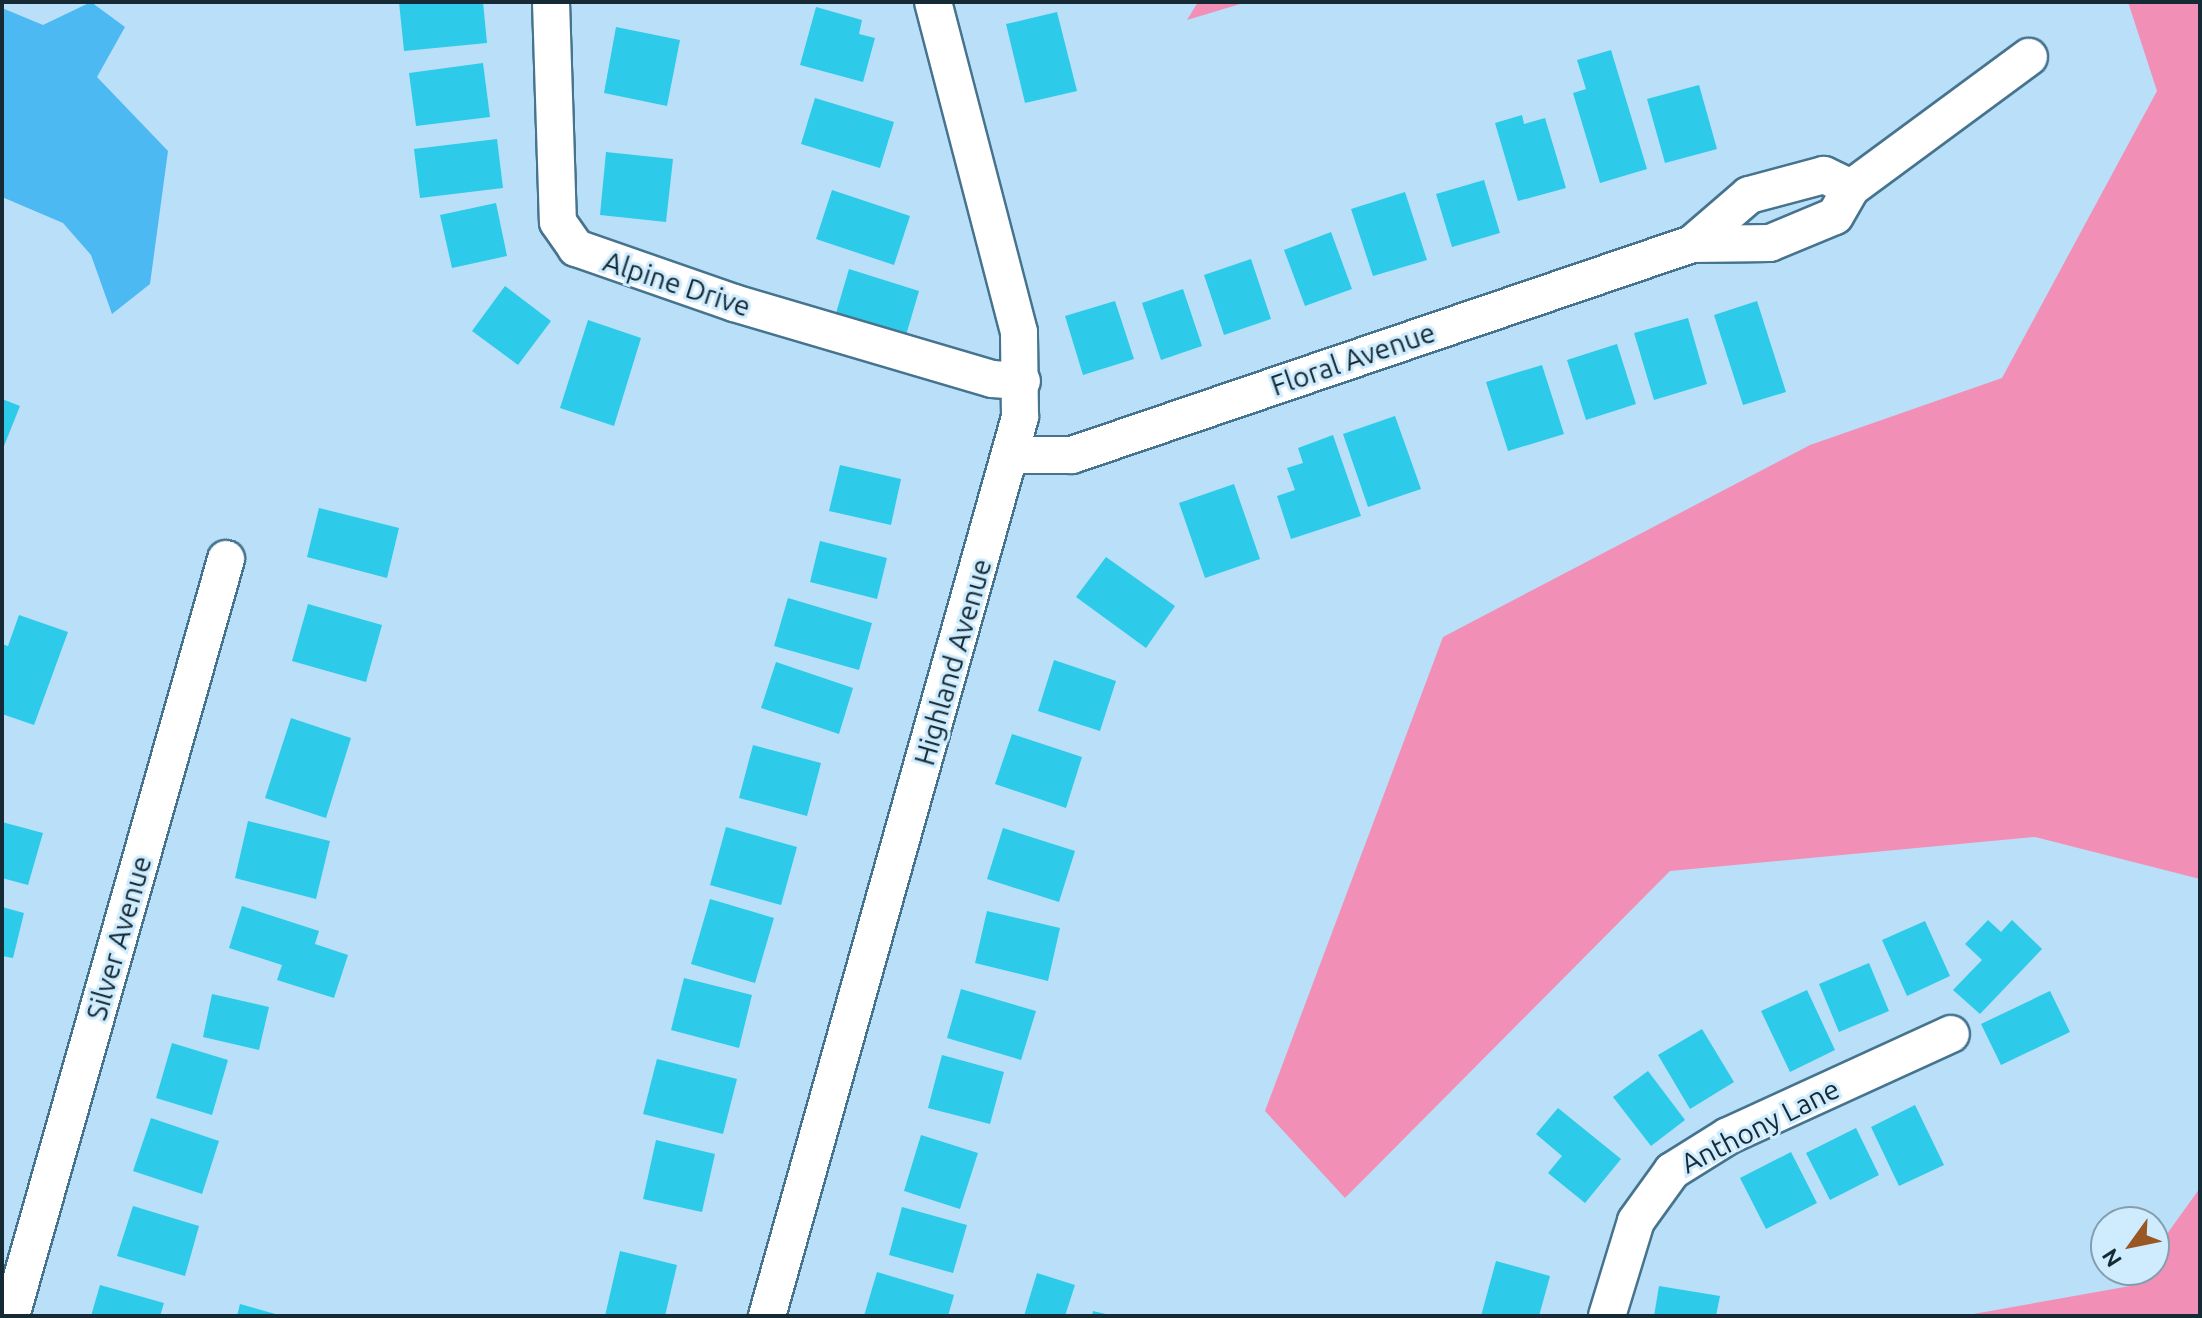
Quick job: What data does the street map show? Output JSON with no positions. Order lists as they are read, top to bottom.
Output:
{
  "streets": {
    "street": [
      "Alpine Drive",
      "Floral Avenue",
      "Highland Avenue",
      "Silver Avenue",
      "Anthony Lane"
    ]
  },
  "crossings": [
    ["Alpine Drive", "Highland Avenue"],
    ["Floral Avenue", "Highland Avenue"]
  ],
  "north": "bottom left"
}
